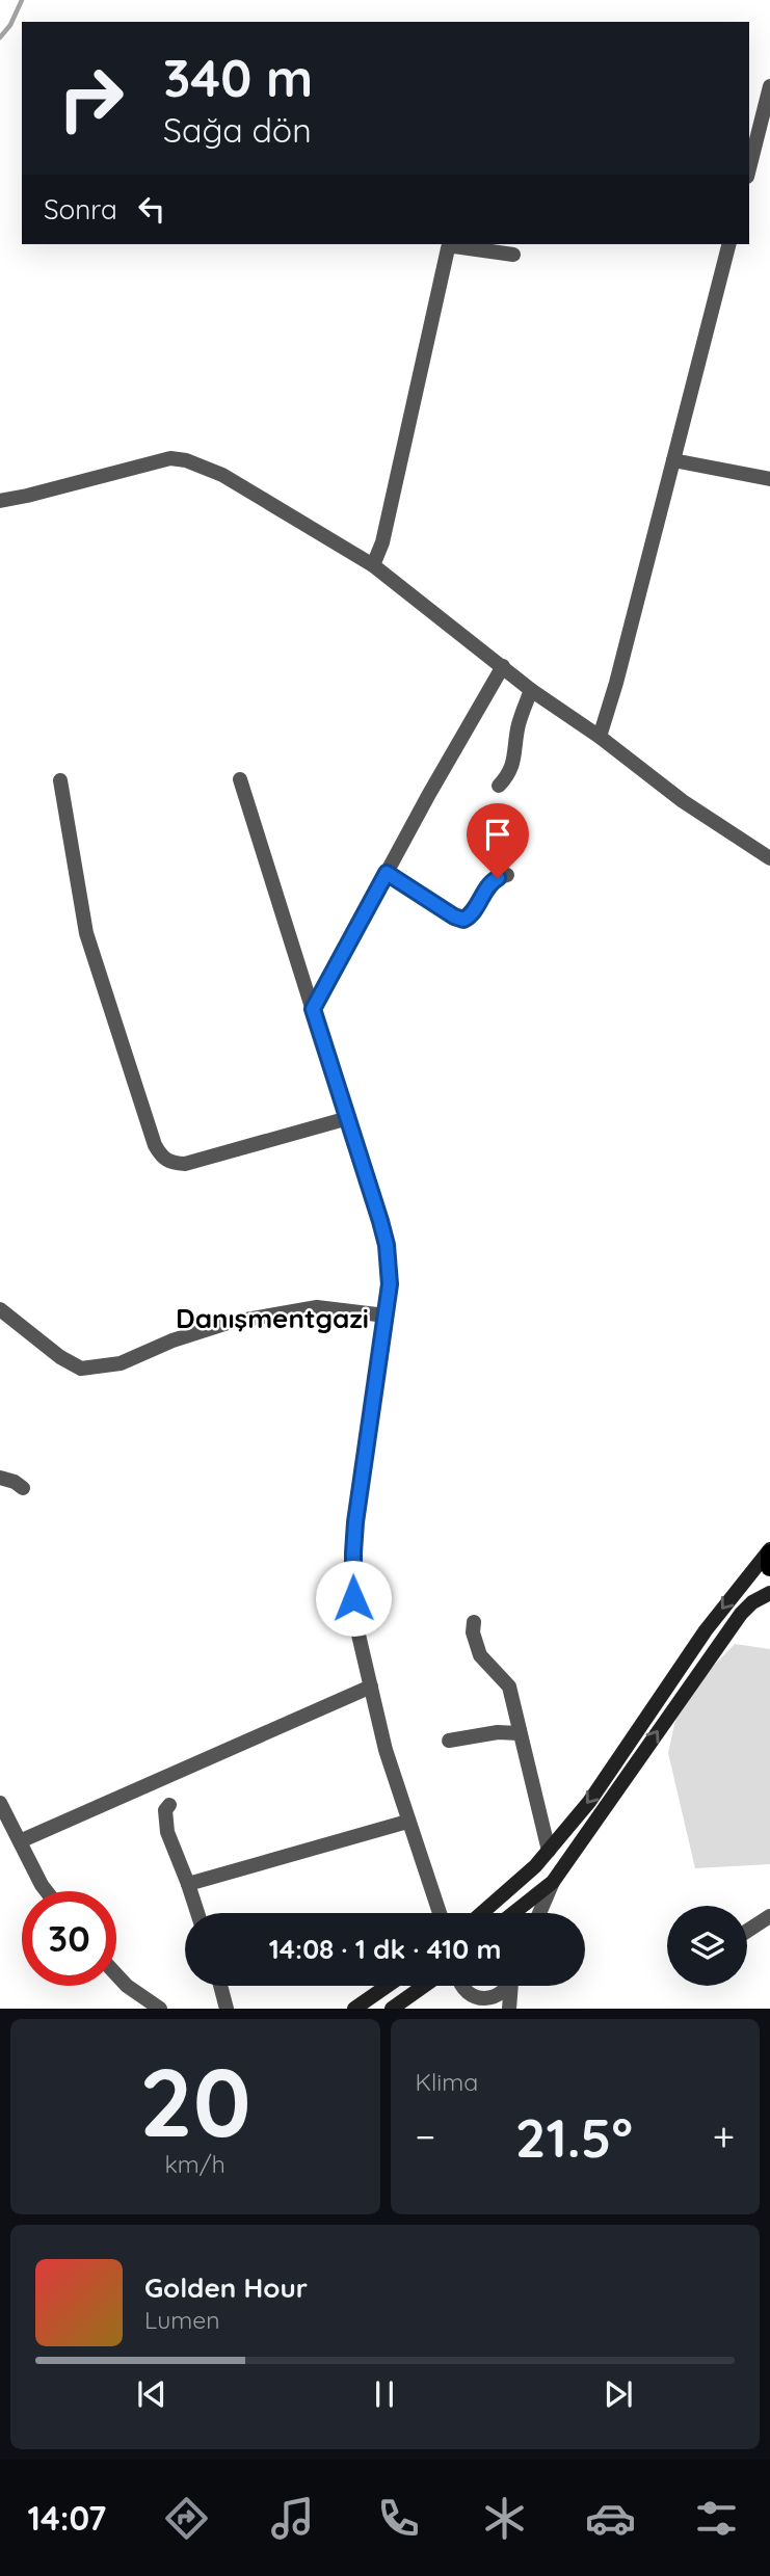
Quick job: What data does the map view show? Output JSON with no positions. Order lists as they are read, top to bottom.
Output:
{
  "districts": ["Danışmentgazi"],
  "page": {
    "turn": ["340 m", "Sağa dön"],
    "then": "Sonra",
    "limit": "30",
    "trip": "14:08 · 1 dk · 410 m",
    "tile": [
      ["20", "km/h"],
      "Klima"
    ],
    "heat": ["−", "21.5°", "+"],
    "song": ["Golden Hour", "Lumen"],
    "tabs": "14:07"
  }
}
